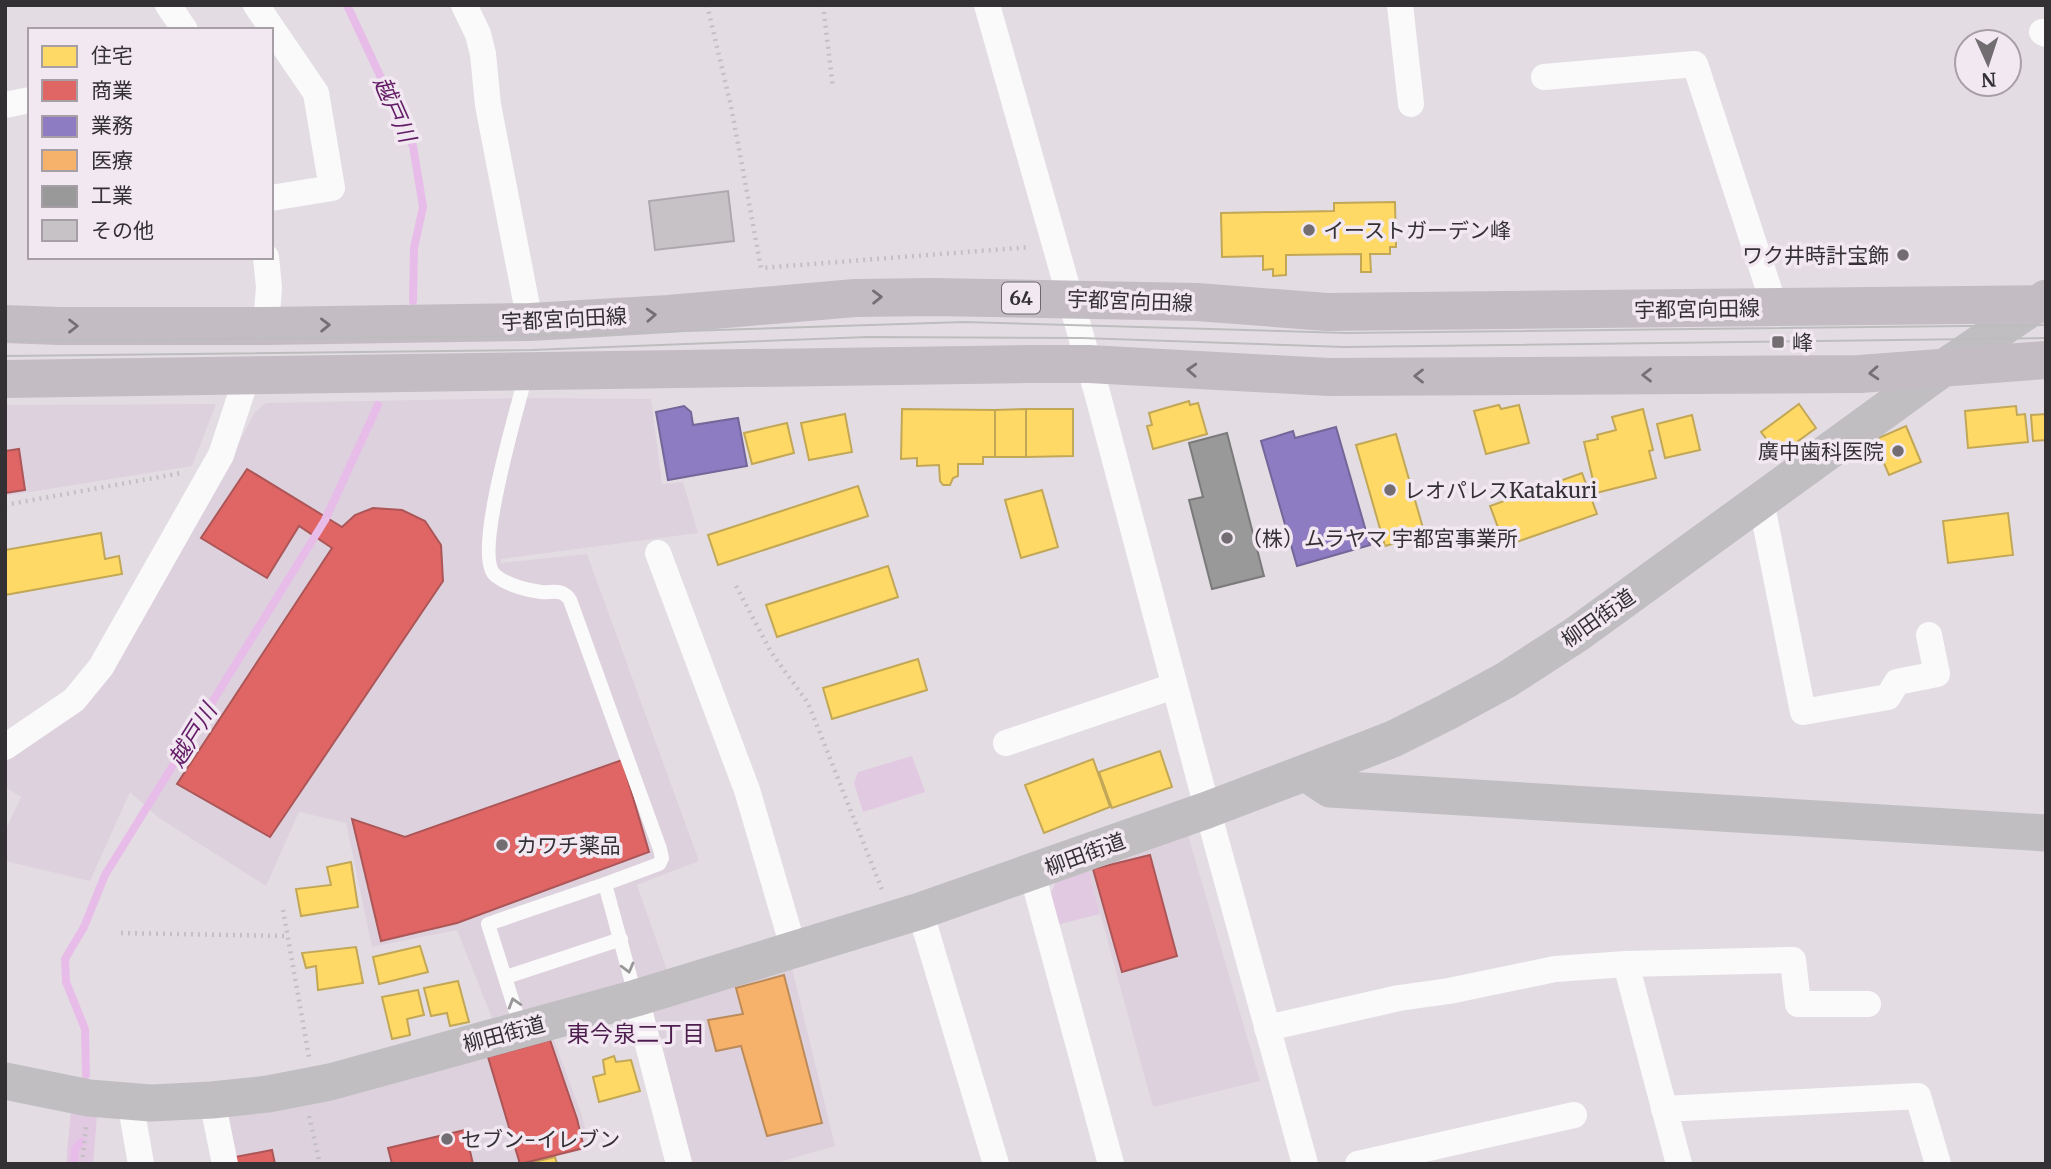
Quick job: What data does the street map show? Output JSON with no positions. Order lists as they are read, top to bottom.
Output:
{
  "streets": {
    "main road": ["64", "宇都宮向田線"],
    "street": ["柳田街道"]
  },
  "crossings": [
    ["宇都宮向田線", "柳田街道"]
  ],
  "districts": ["東今泉二丁目"],
  "water": ["越戸川"],
  "places": {
    "other": [
      "イーストガーデン峰",
      "ワク井時計宝飾",
      "廣中歯科医院",
      "レオパレスKatakuri",
      "（株）ムラヤマ 宇都宮事業所",
      "カワチ薬品",
      "セブン-イレブン"
    ],
    "transit": ["峰"]
  },
  "legend": [
    "住宅",
    "商業",
    "業務",
    "医療",
    "工業",
    "その他"
  ],
  "north": "bottom"
}
